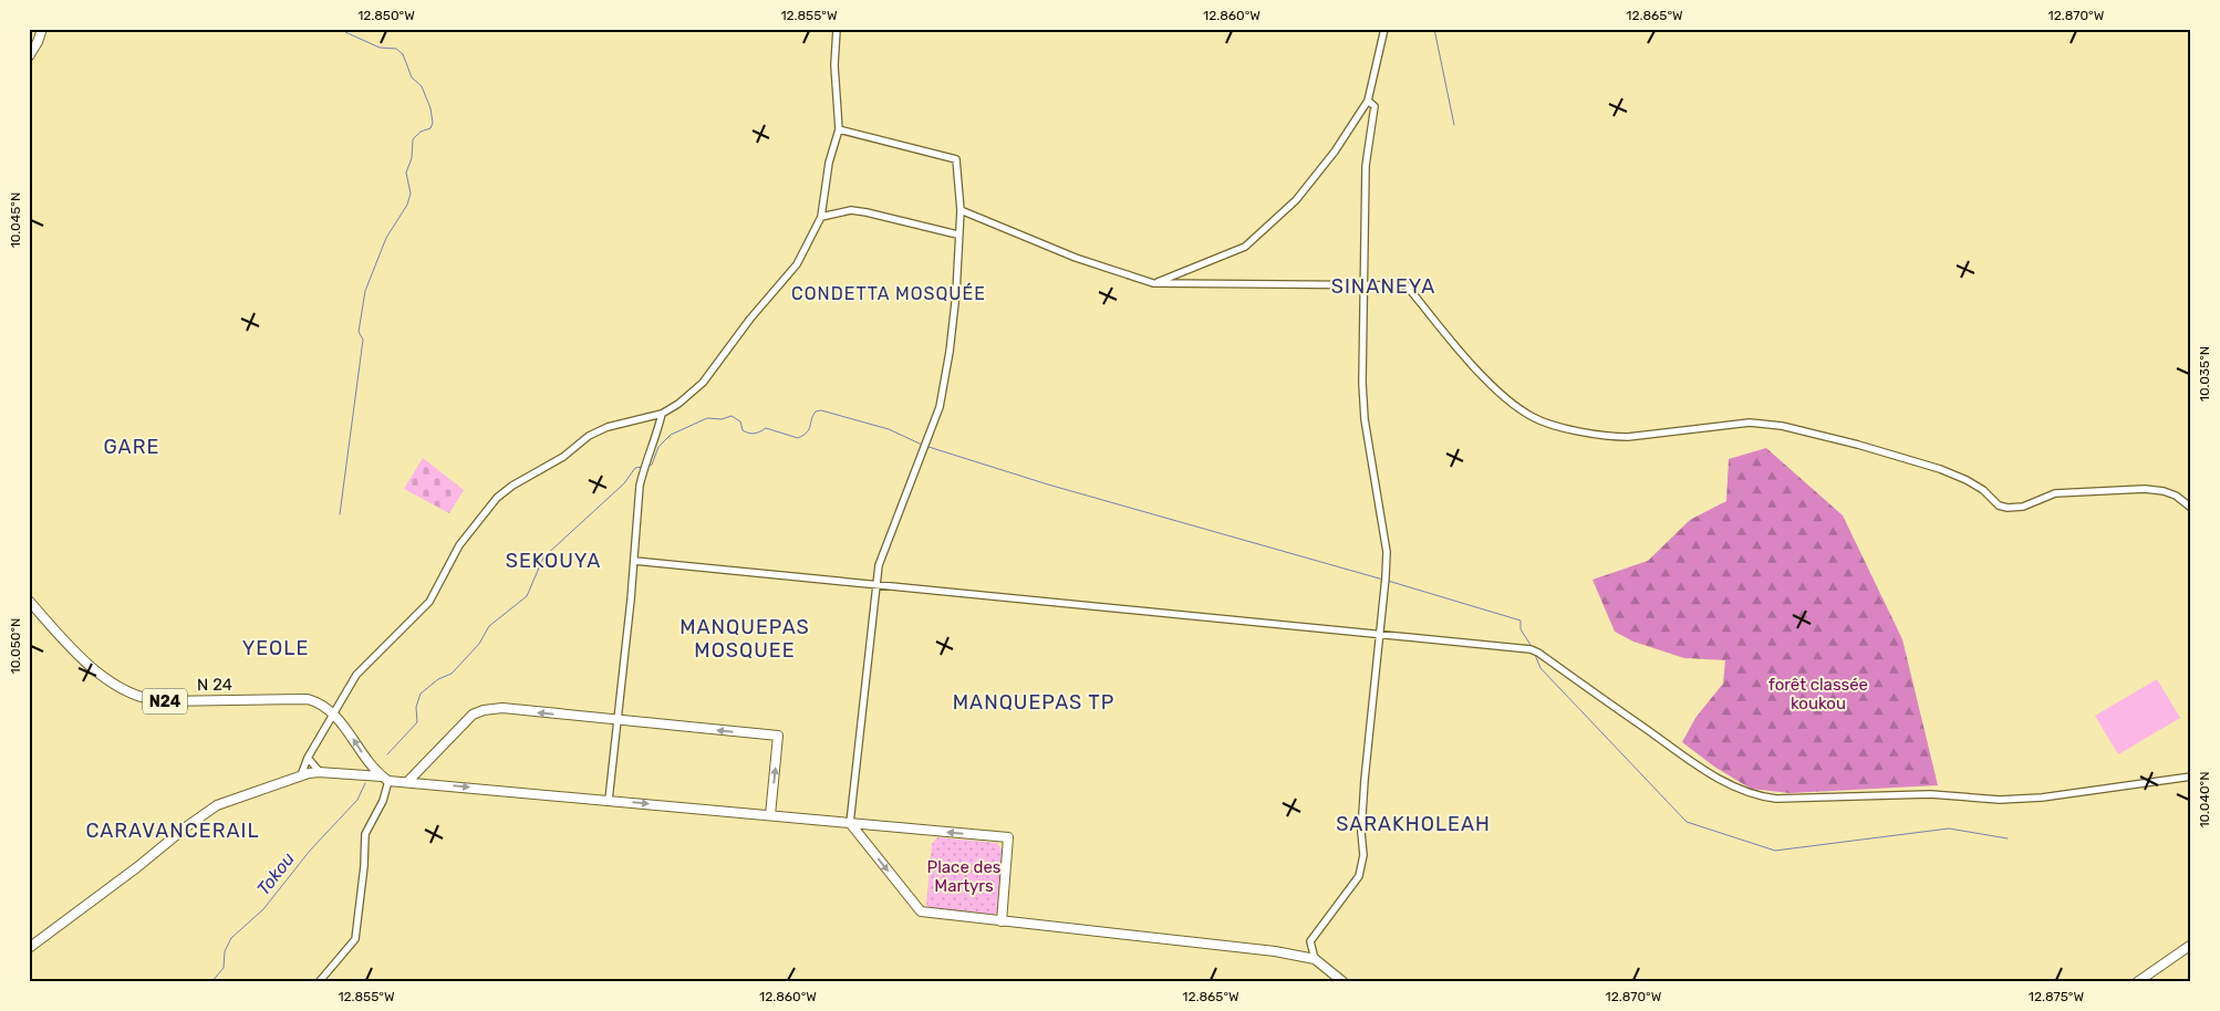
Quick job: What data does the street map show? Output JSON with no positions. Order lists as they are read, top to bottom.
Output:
{
  "streets": {
    "main road": ["N 24", "N24"]
  },
  "crossings": [
    ["N 24", "N24"]
  ],
  "districts": [
    "SINANEYA",
    "СONDETTA MOSQUÉE",
    "GARE",
    "SEKOUYA",
    "MANQUEPAS MOSQUEE",
    "YEOLE",
    "MANQUEPAS TP",
    "SARAKHOLEAH",
    "CARAVANCERAIL"
  ],
  "water": ["Tokou"],
  "parks": ["forêt classée koukou", "Place des Martyrs"],
  "coordinates": [
    "12.850°W",
    "12.855°W",
    "12.860°W",
    "12.865°W",
    "12.870°W",
    "10.045°N",
    "10.035°N",
    "10.050°N",
    "10.040°N",
    "12.875°W"
  ]
}
